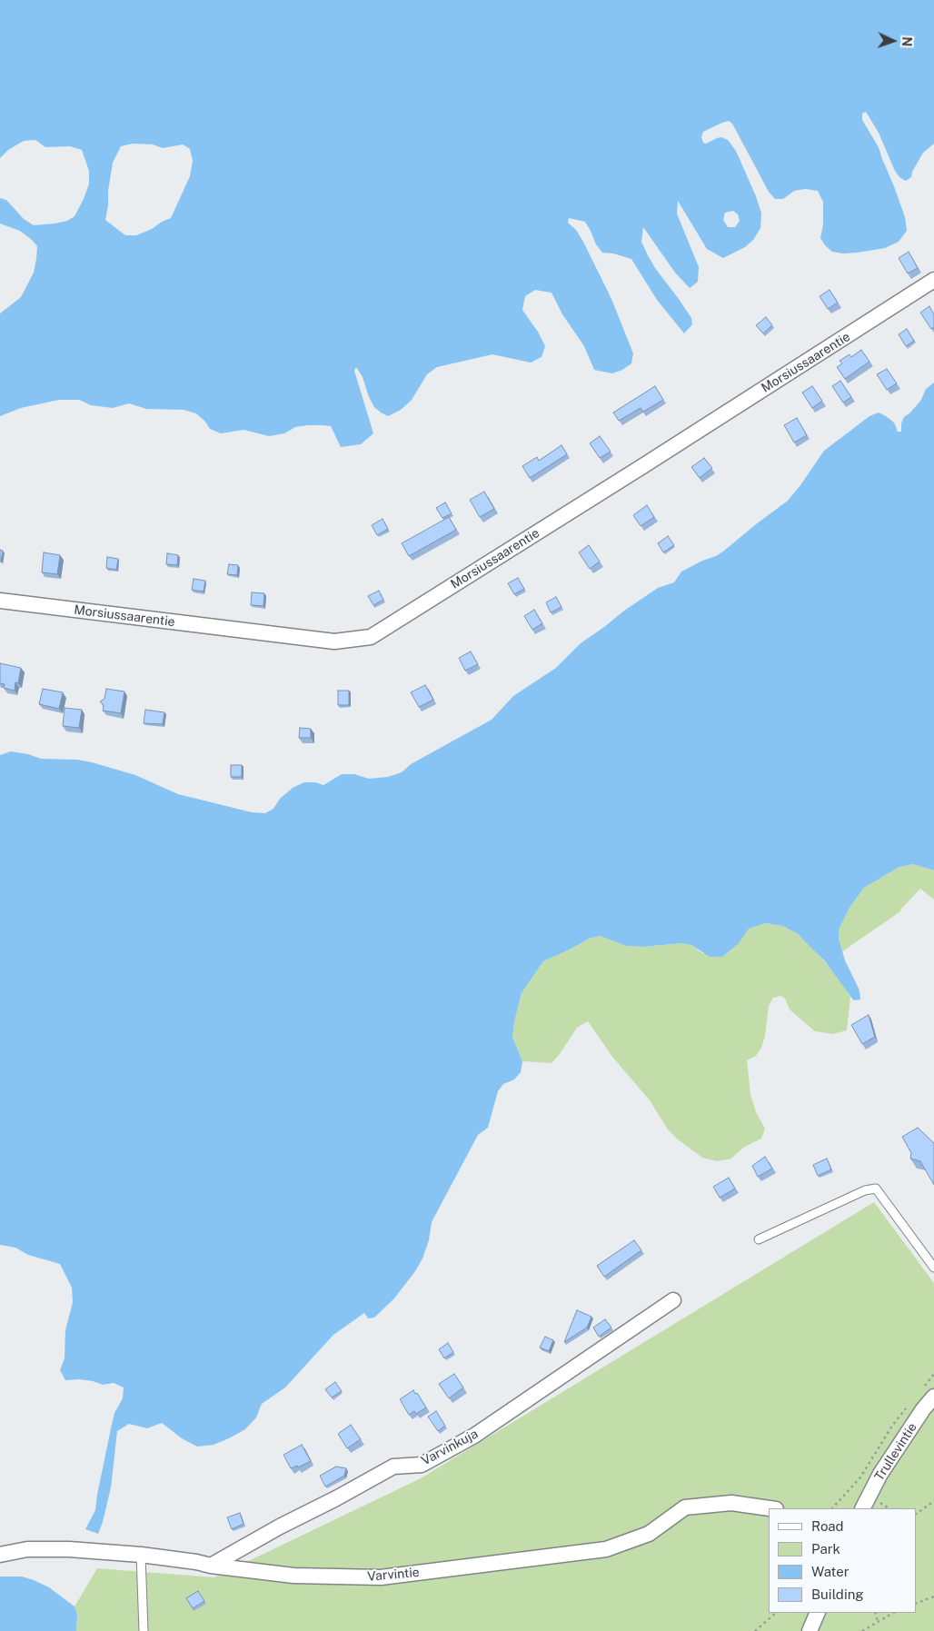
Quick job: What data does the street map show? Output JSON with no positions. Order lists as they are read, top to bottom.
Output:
{
  "streets": {
    "street": [
      "Morsiussaarentie",
      "Varvinkuja",
      "Trullevintie",
      "Varvintie"
    ]
  },
  "crossings": [
    ["Varvinkuja", "Varvintie"]
  ],
  "legend": [
    "Road",
    "Park",
    "Water",
    "Building"
  ],
  "north": "right"
}
